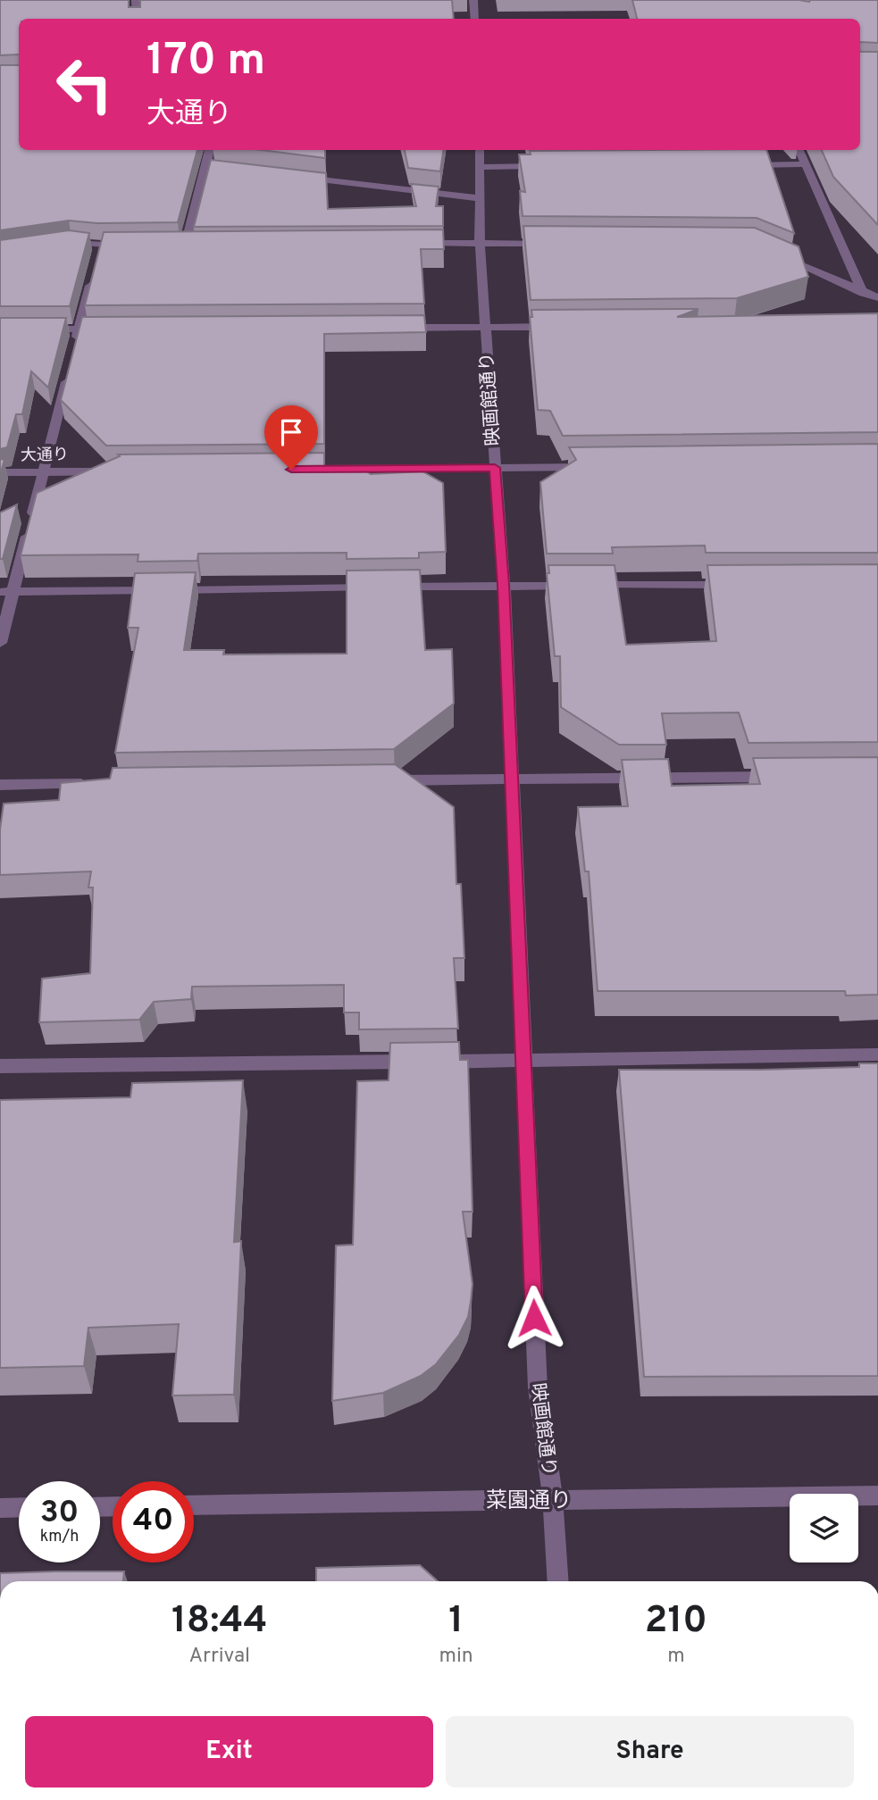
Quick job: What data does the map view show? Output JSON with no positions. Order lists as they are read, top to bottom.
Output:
{
  "streets": {
    "street": ["映画館通り", "大通り", "菜園通り"]
  },
  "crossings": [
    ["映画館通り", "菜園通り"]
  ],
  "page": {
    "turn": ["170 m", "大通り"],
    "speed": "30 km/h",
    "limit": "40",
    "eta": [
      "18:44",
      "Arrival",
      "1",
      "min",
      "210",
      "m"
    ],
    "buttons": ["Exit", "Share"]
  }
}
